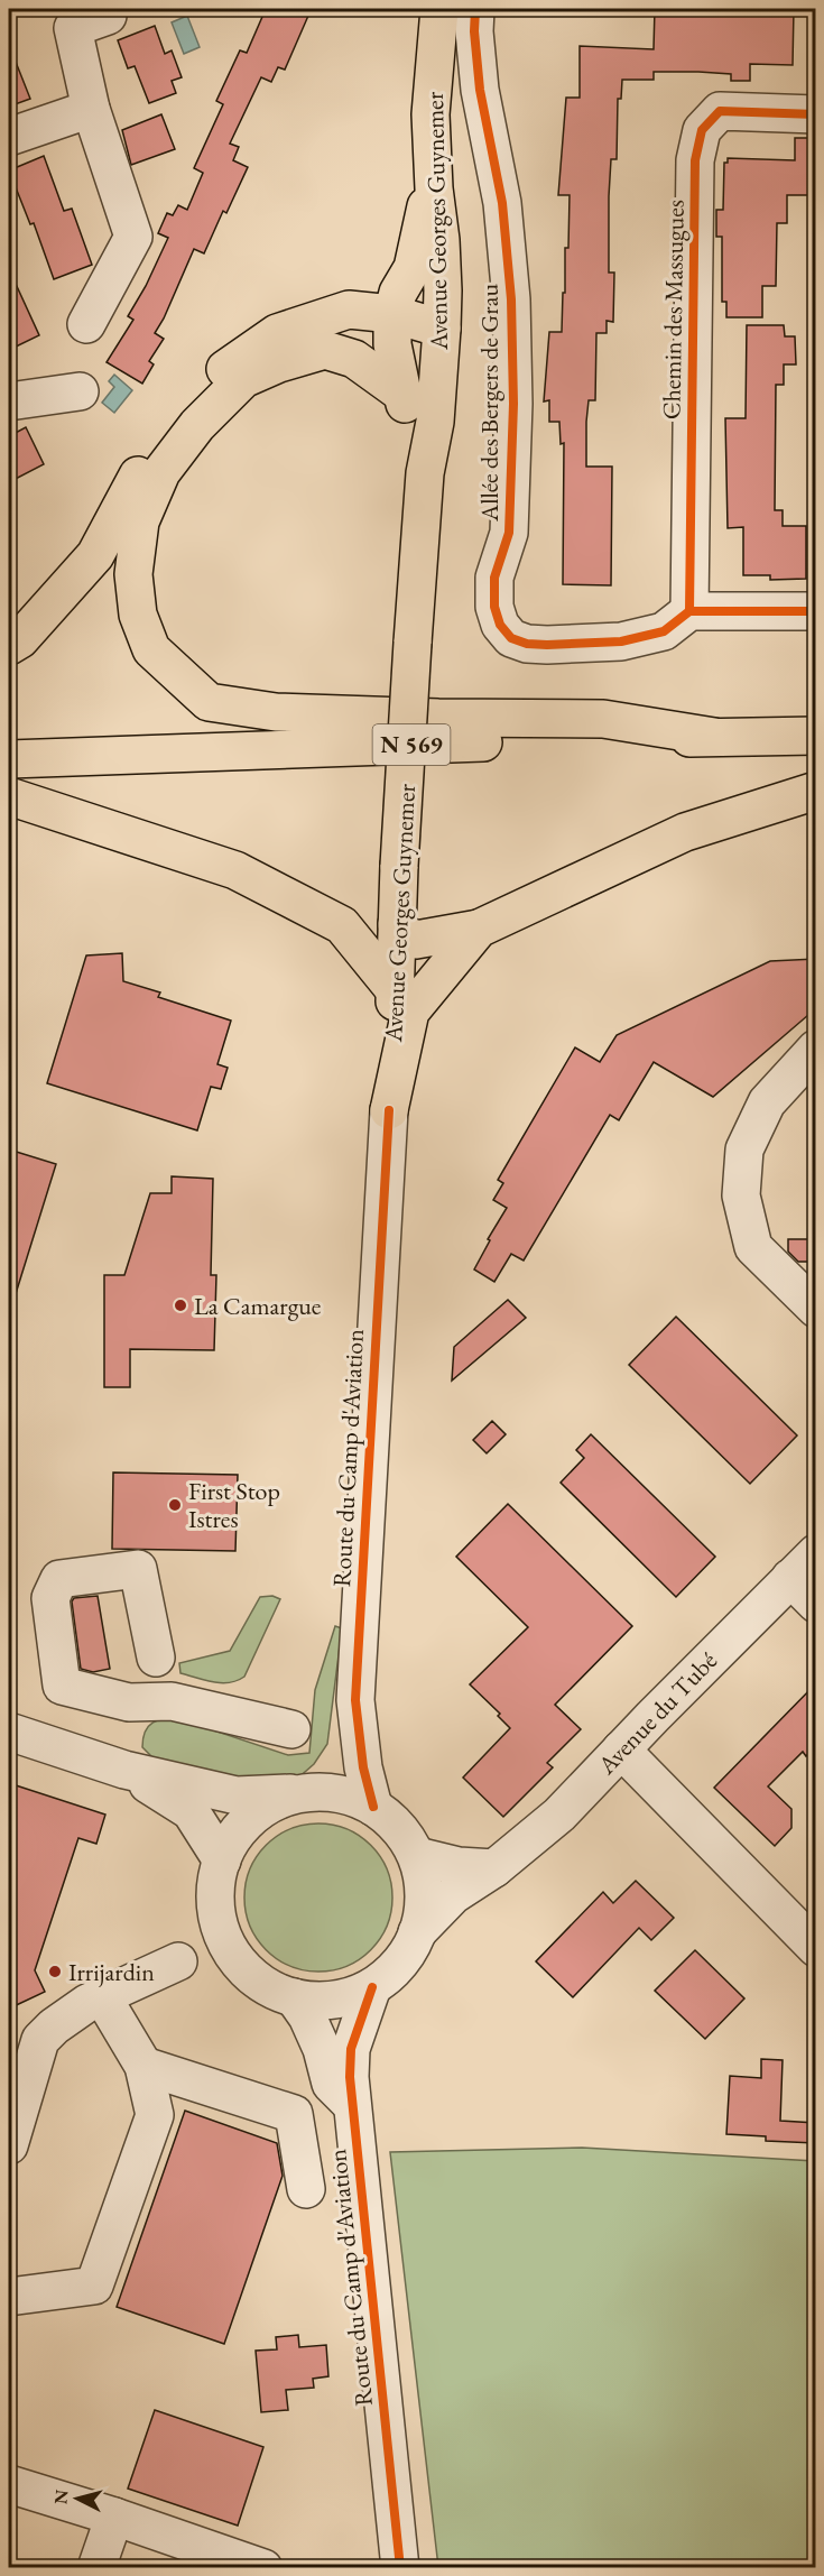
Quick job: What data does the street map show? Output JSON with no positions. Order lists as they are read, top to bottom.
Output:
{
  "streets": {
    "main road": ["Avenue Georges Guynemer", "N 569"],
    "street": [
      "Chemin des Massugues",
      "Allée des Bergers de Grau",
      "Route du Camp d'Aviation",
      "Avenue du Tubé"
    ]
  },
  "crossings": [
    ["Avenue Georges Guynemer", "N 569"],
    ["Avenue Georges Guynemer", "Route du Camp d'Aviation"],
    ["Chemin des Massugues", "Allée des Bergers de Grau"],
    ["Route du Camp d'Aviation", "Avenue du Tubé"]
  ],
  "places": ["La Camargue", "First Stop Istres", "Irrijardin"],
  "north": "left"
}
